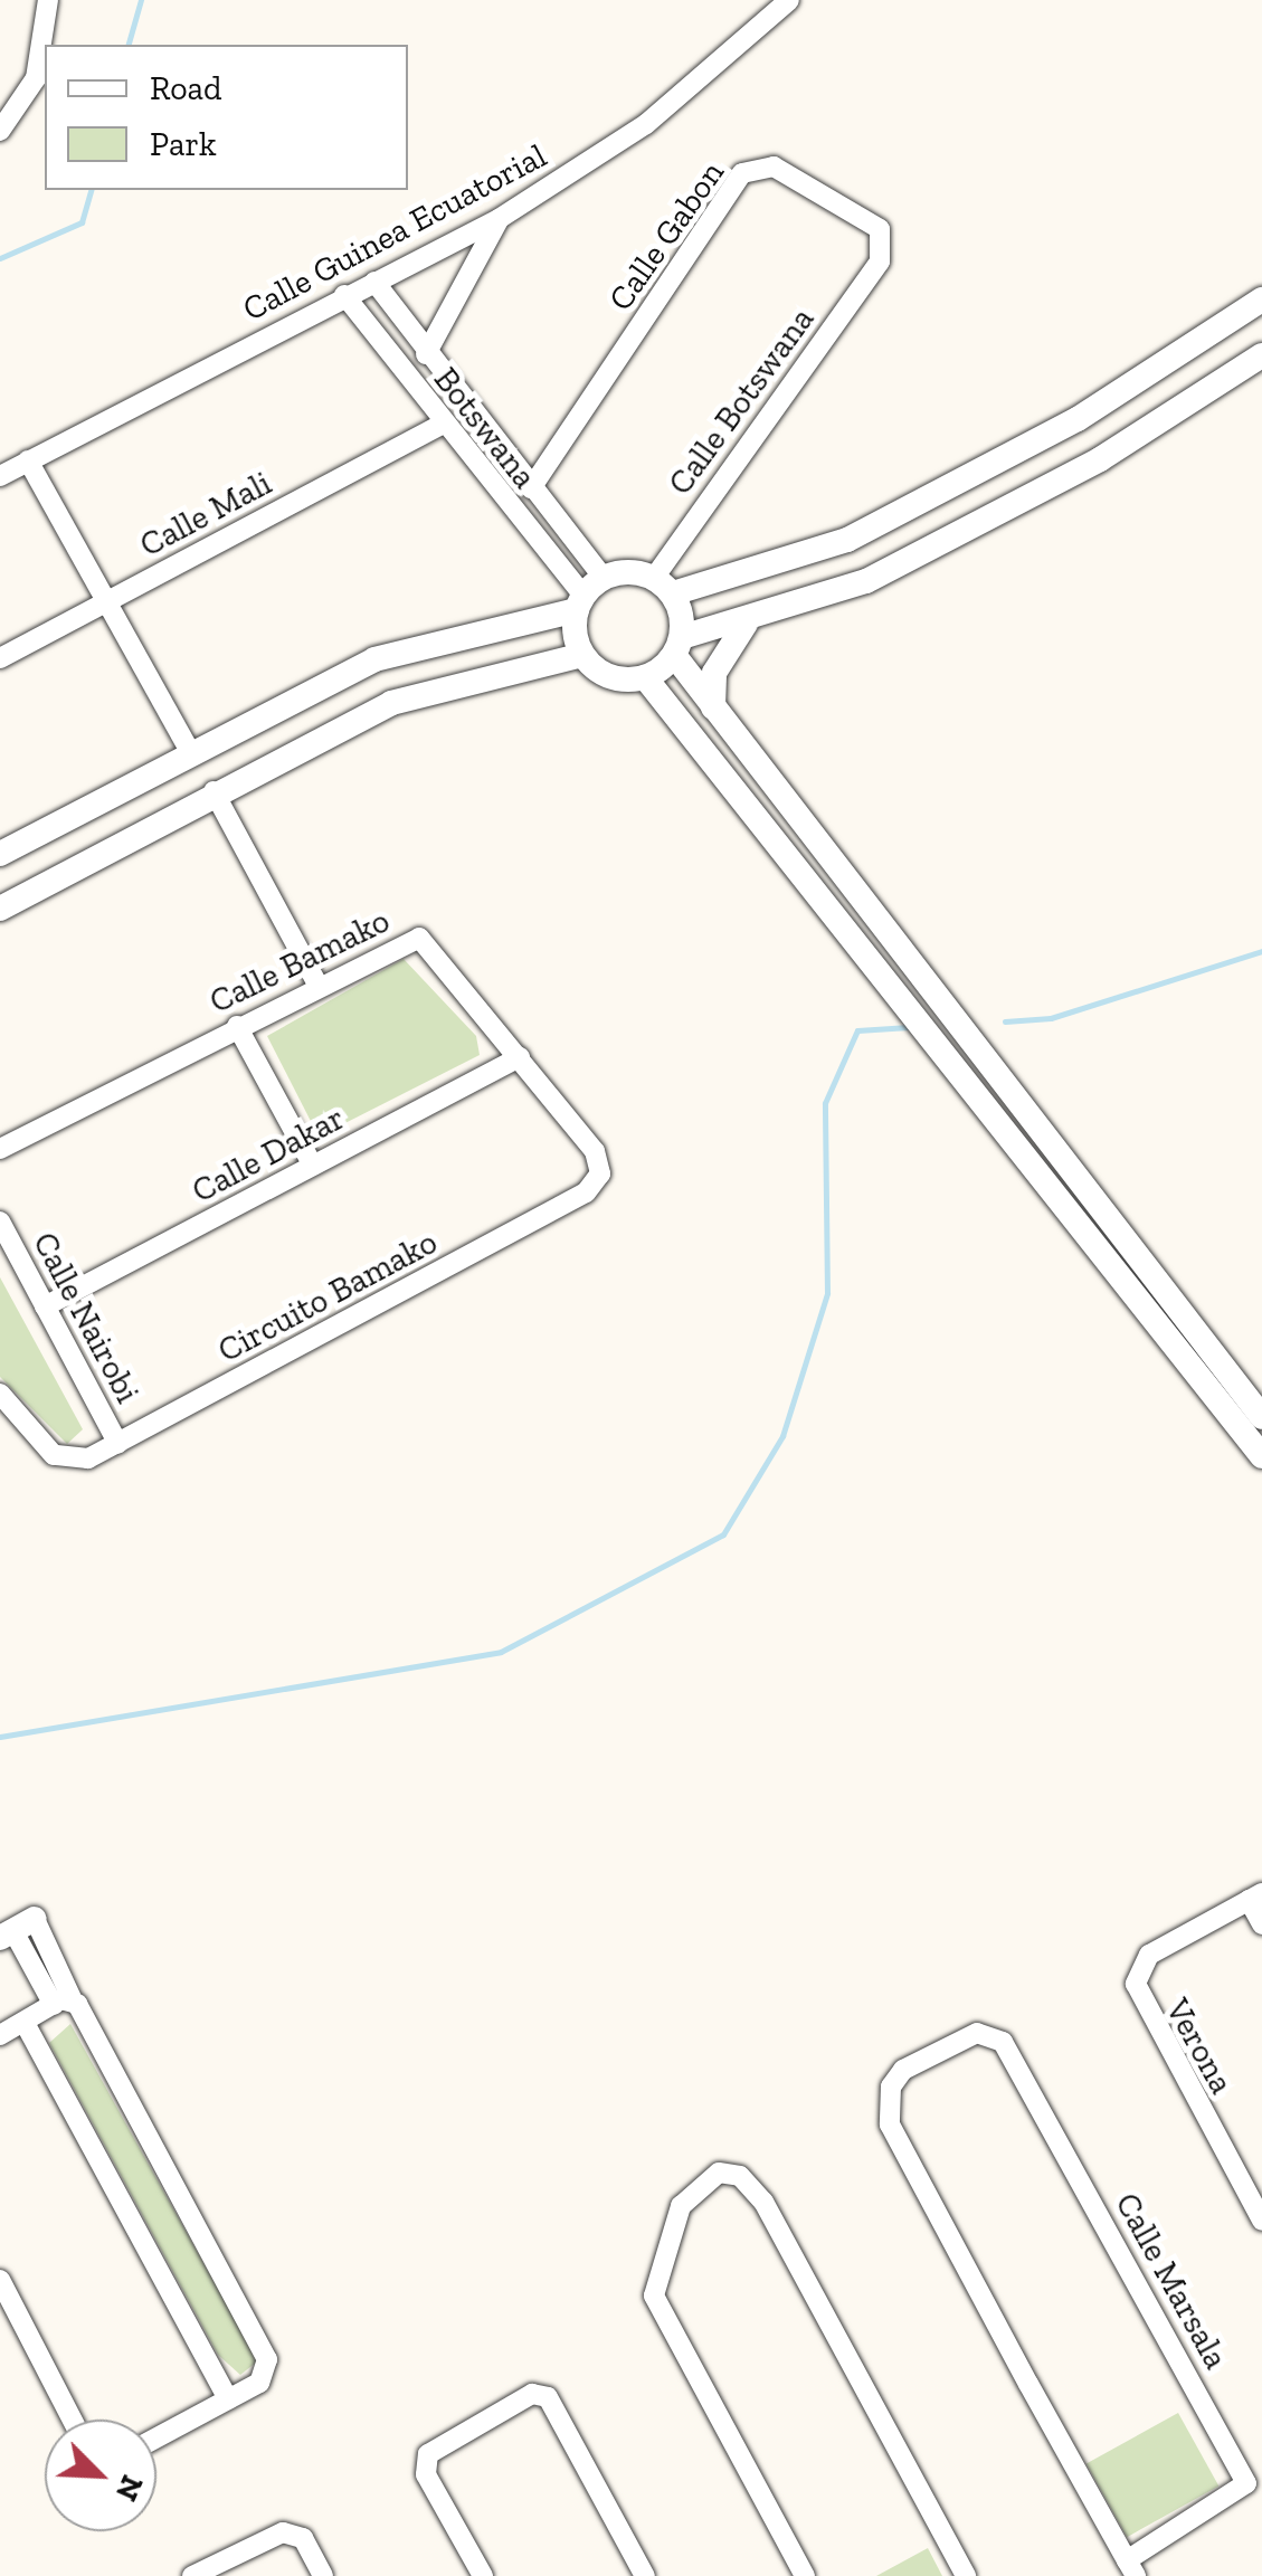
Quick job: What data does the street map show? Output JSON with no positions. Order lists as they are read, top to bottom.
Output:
{
  "streets": {
    "street": [
      "Calle Guinea Ecuatorial",
      "Calle Gabon",
      "Calle Botswana",
      "Botswana",
      "Calle Mali",
      "Calle Bamako",
      "Calle Dakar",
      "Circuito Bamako",
      "Calle Nairobi",
      "Verona",
      "Calle Marsala"
    ]
  },
  "crossings": [
    ["Calle Guinea Ecuatorial", "Botswana"],
    ["Calle Gabon", "Calle Botswana"],
    ["Calle Gabon", "Botswana"],
    ["Calle Botswana", "Botswana"],
    ["Botswana", "Calle Mali"],
    ["Calle Bamako", "Calle Dakar"],
    ["Calle Bamako", "Circuito Bamako"],
    ["Calle Dakar", "Calle Nairobi"],
    ["Circuito Bamako", "Calle Nairobi"]
  ],
  "legend": ["Road", "Park"],
  "north": "bottom right"
}
